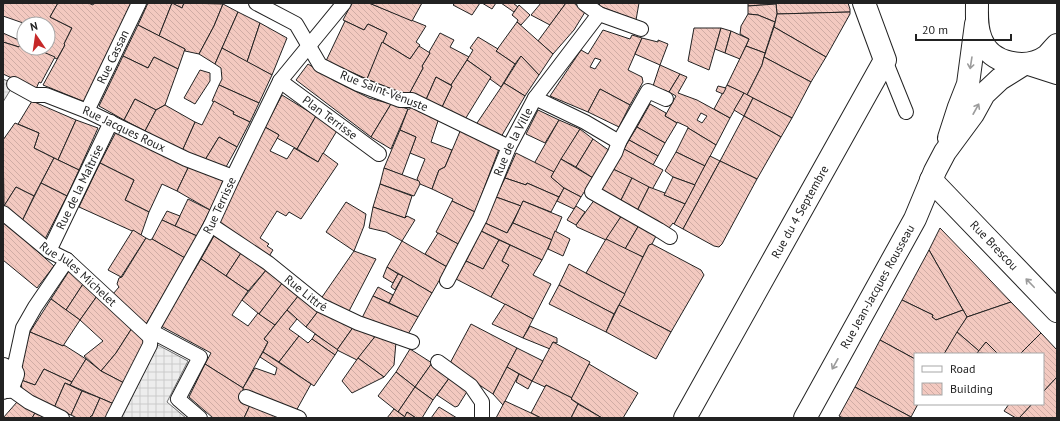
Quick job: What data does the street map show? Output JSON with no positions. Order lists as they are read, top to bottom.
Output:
{
  "streets": {
    "street": ["Rue du 4 Septembre", "Rue Brescou", "Rue Jean-Jacques Rousseau"],
    "lane": [
      "Rue Cassan",
      "Rue Saint-Vénuste",
      "Plan Terrisse",
      "Rue Jacques Roux",
      "Rue de la Ville",
      "Rue de la Maîtrise",
      "Rue Terrisse",
      "Rue Jules Michelet",
      "Rue Littré"
    ]
  },
  "crossings": [
    ["Rue Cassan", "Rue Jacques Roux"],
    ["Rue Saint-Vénuste", "Rue de la Ville"],
    ["Rue Saint-Vénuste", "Rue Terrisse"],
    ["Plan Terrisse", "Rue Terrisse"],
    ["Rue Jacques Roux", "Rue de la Maîtrise"],
    ["Rue Jacques Roux", "Rue Terrisse"],
    ["Rue de la Maîtrise", "Rue Jules Michelet"],
    ["Rue Terrisse", "Rue Jules Michelet"],
    ["Rue Terrisse", "Rue Littré"],
    ["Rue Brescou", "Rue Jean-Jacques Rousseau"]
  ],
  "one_way": ["Rue Brescou"],
  "legend": ["Road", "Building"],
  "scale_bar": "20 m",
  "north": "top"
}
